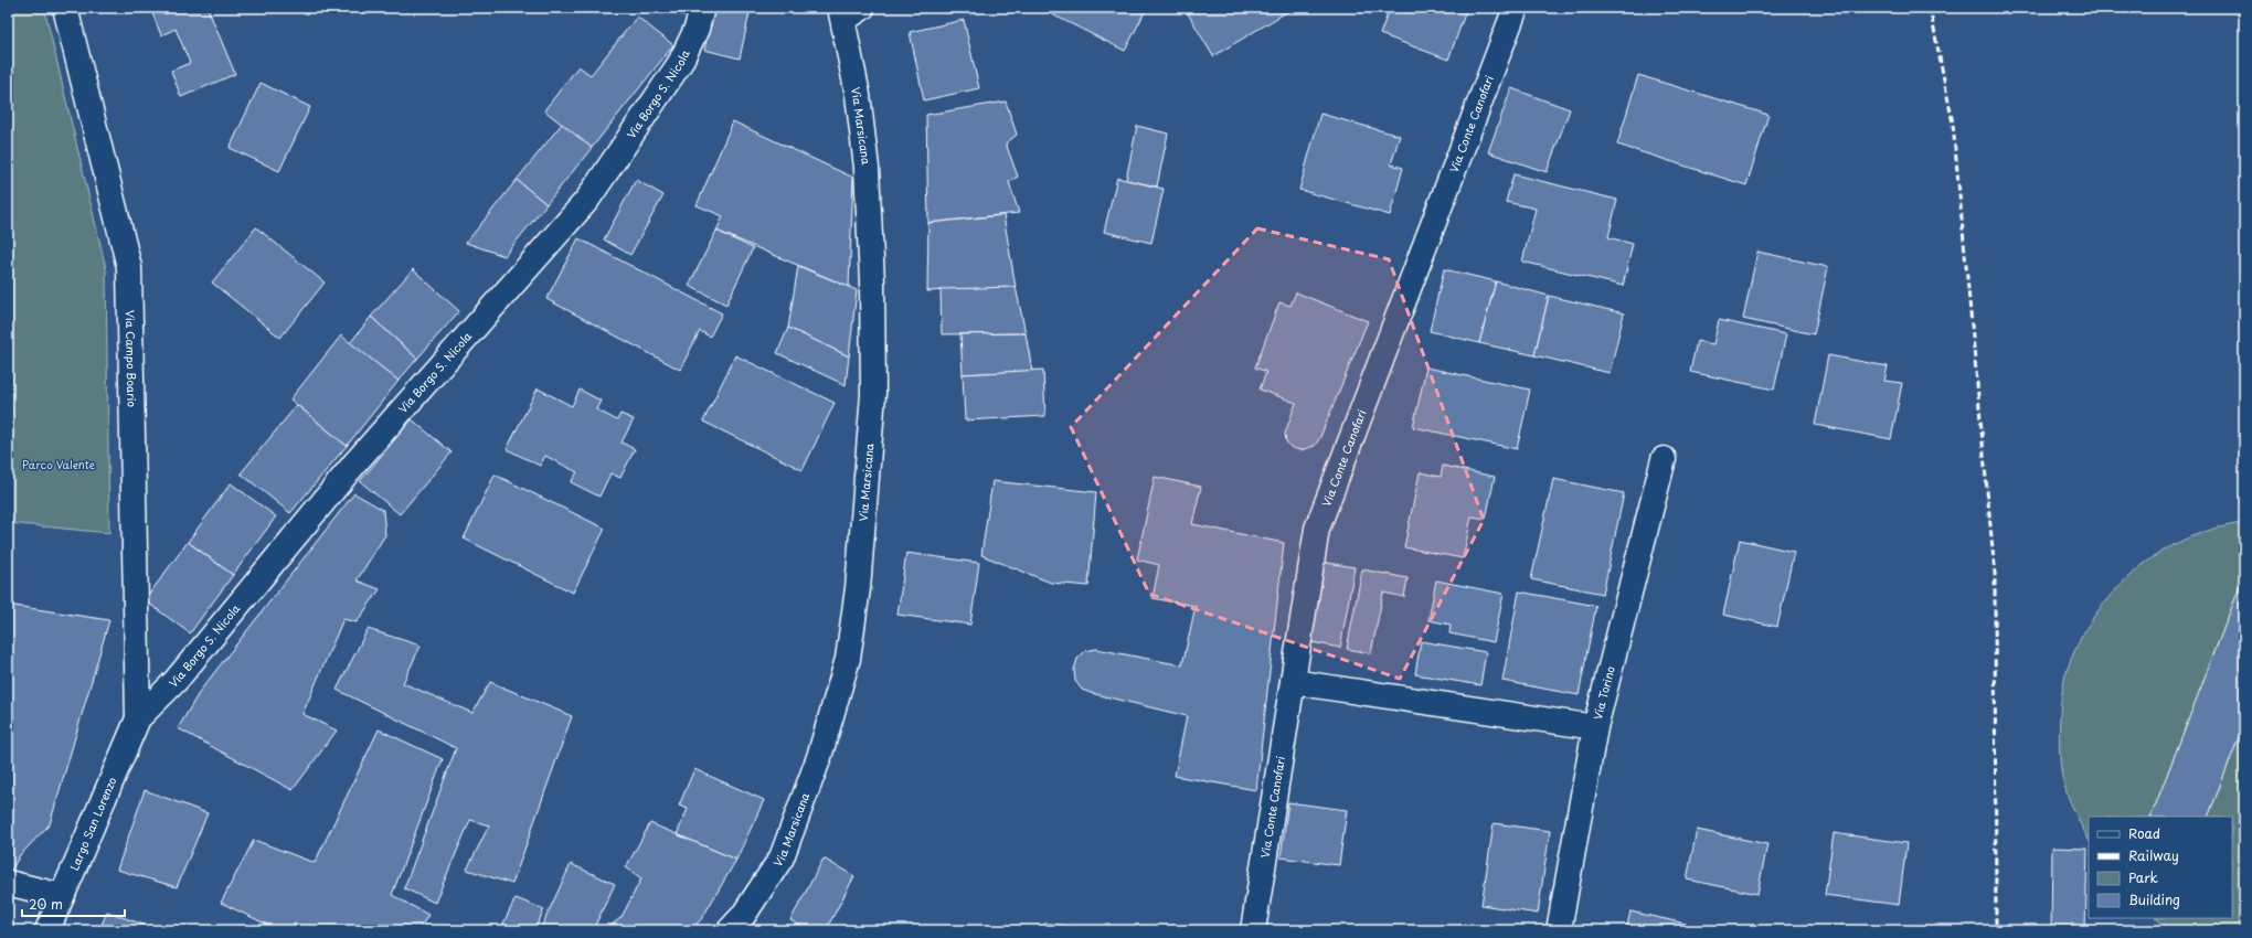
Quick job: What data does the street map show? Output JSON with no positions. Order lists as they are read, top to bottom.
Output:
{
  "streets": {
    "street": [
      "Via Borgo S. Nicola",
      "Via Conte Canofari",
      "Via Marsicana",
      "Via Campo Boario",
      "Via Torino",
      "Largo San Lorenzo"
    ]
  },
  "crossings": [
    ["Via Borgo S. Nicola", "Via Campo Boario"],
    ["Via Borgo S. Nicola", "Largo San Lorenzo"],
    ["Via Campo Boario", "Largo San Lorenzo"]
  ],
  "parks": ["Parco Valente"],
  "legend": [
    "Road",
    "Railway",
    "Park",
    "Building"
  ],
  "scale_bar": "20 m"
}
